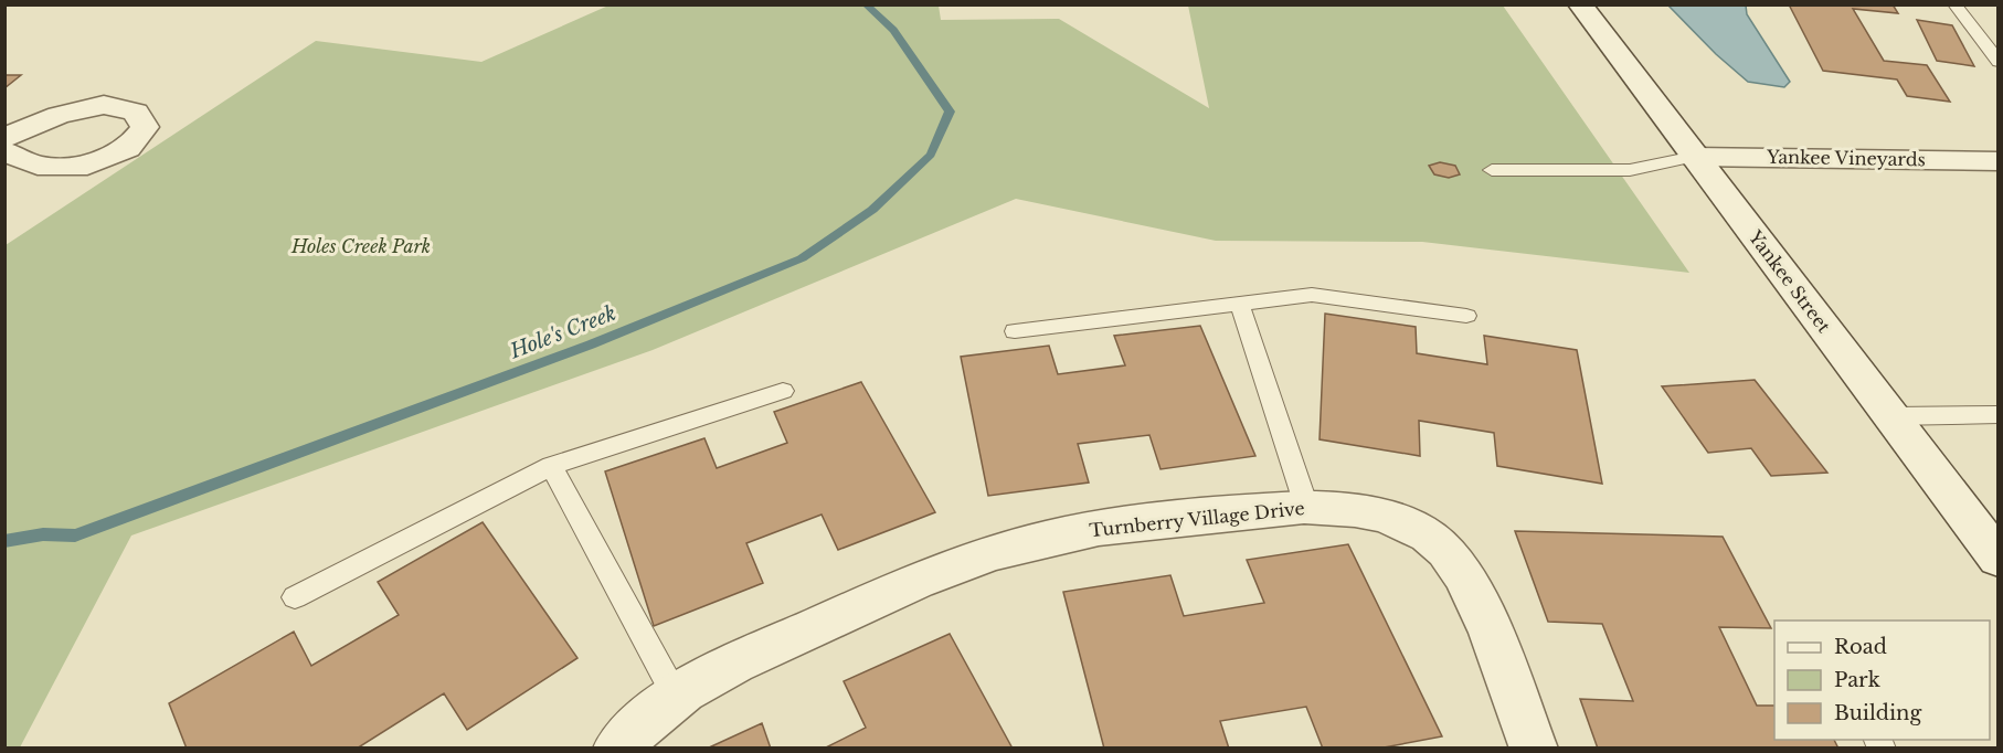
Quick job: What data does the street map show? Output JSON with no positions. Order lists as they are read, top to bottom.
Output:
{
  "streets": {
    "street": ["Yankee Vineyards", "Yankee Street", "Turnberry Village Drive"]
  },
  "crossings": [
    ["Yankee Vineyards", "Yankee Street"]
  ],
  "water": ["Hole's Creek"],
  "parks": ["Holes Creek Park"],
  "legend": ["Road", "Park", "Building"]
}
